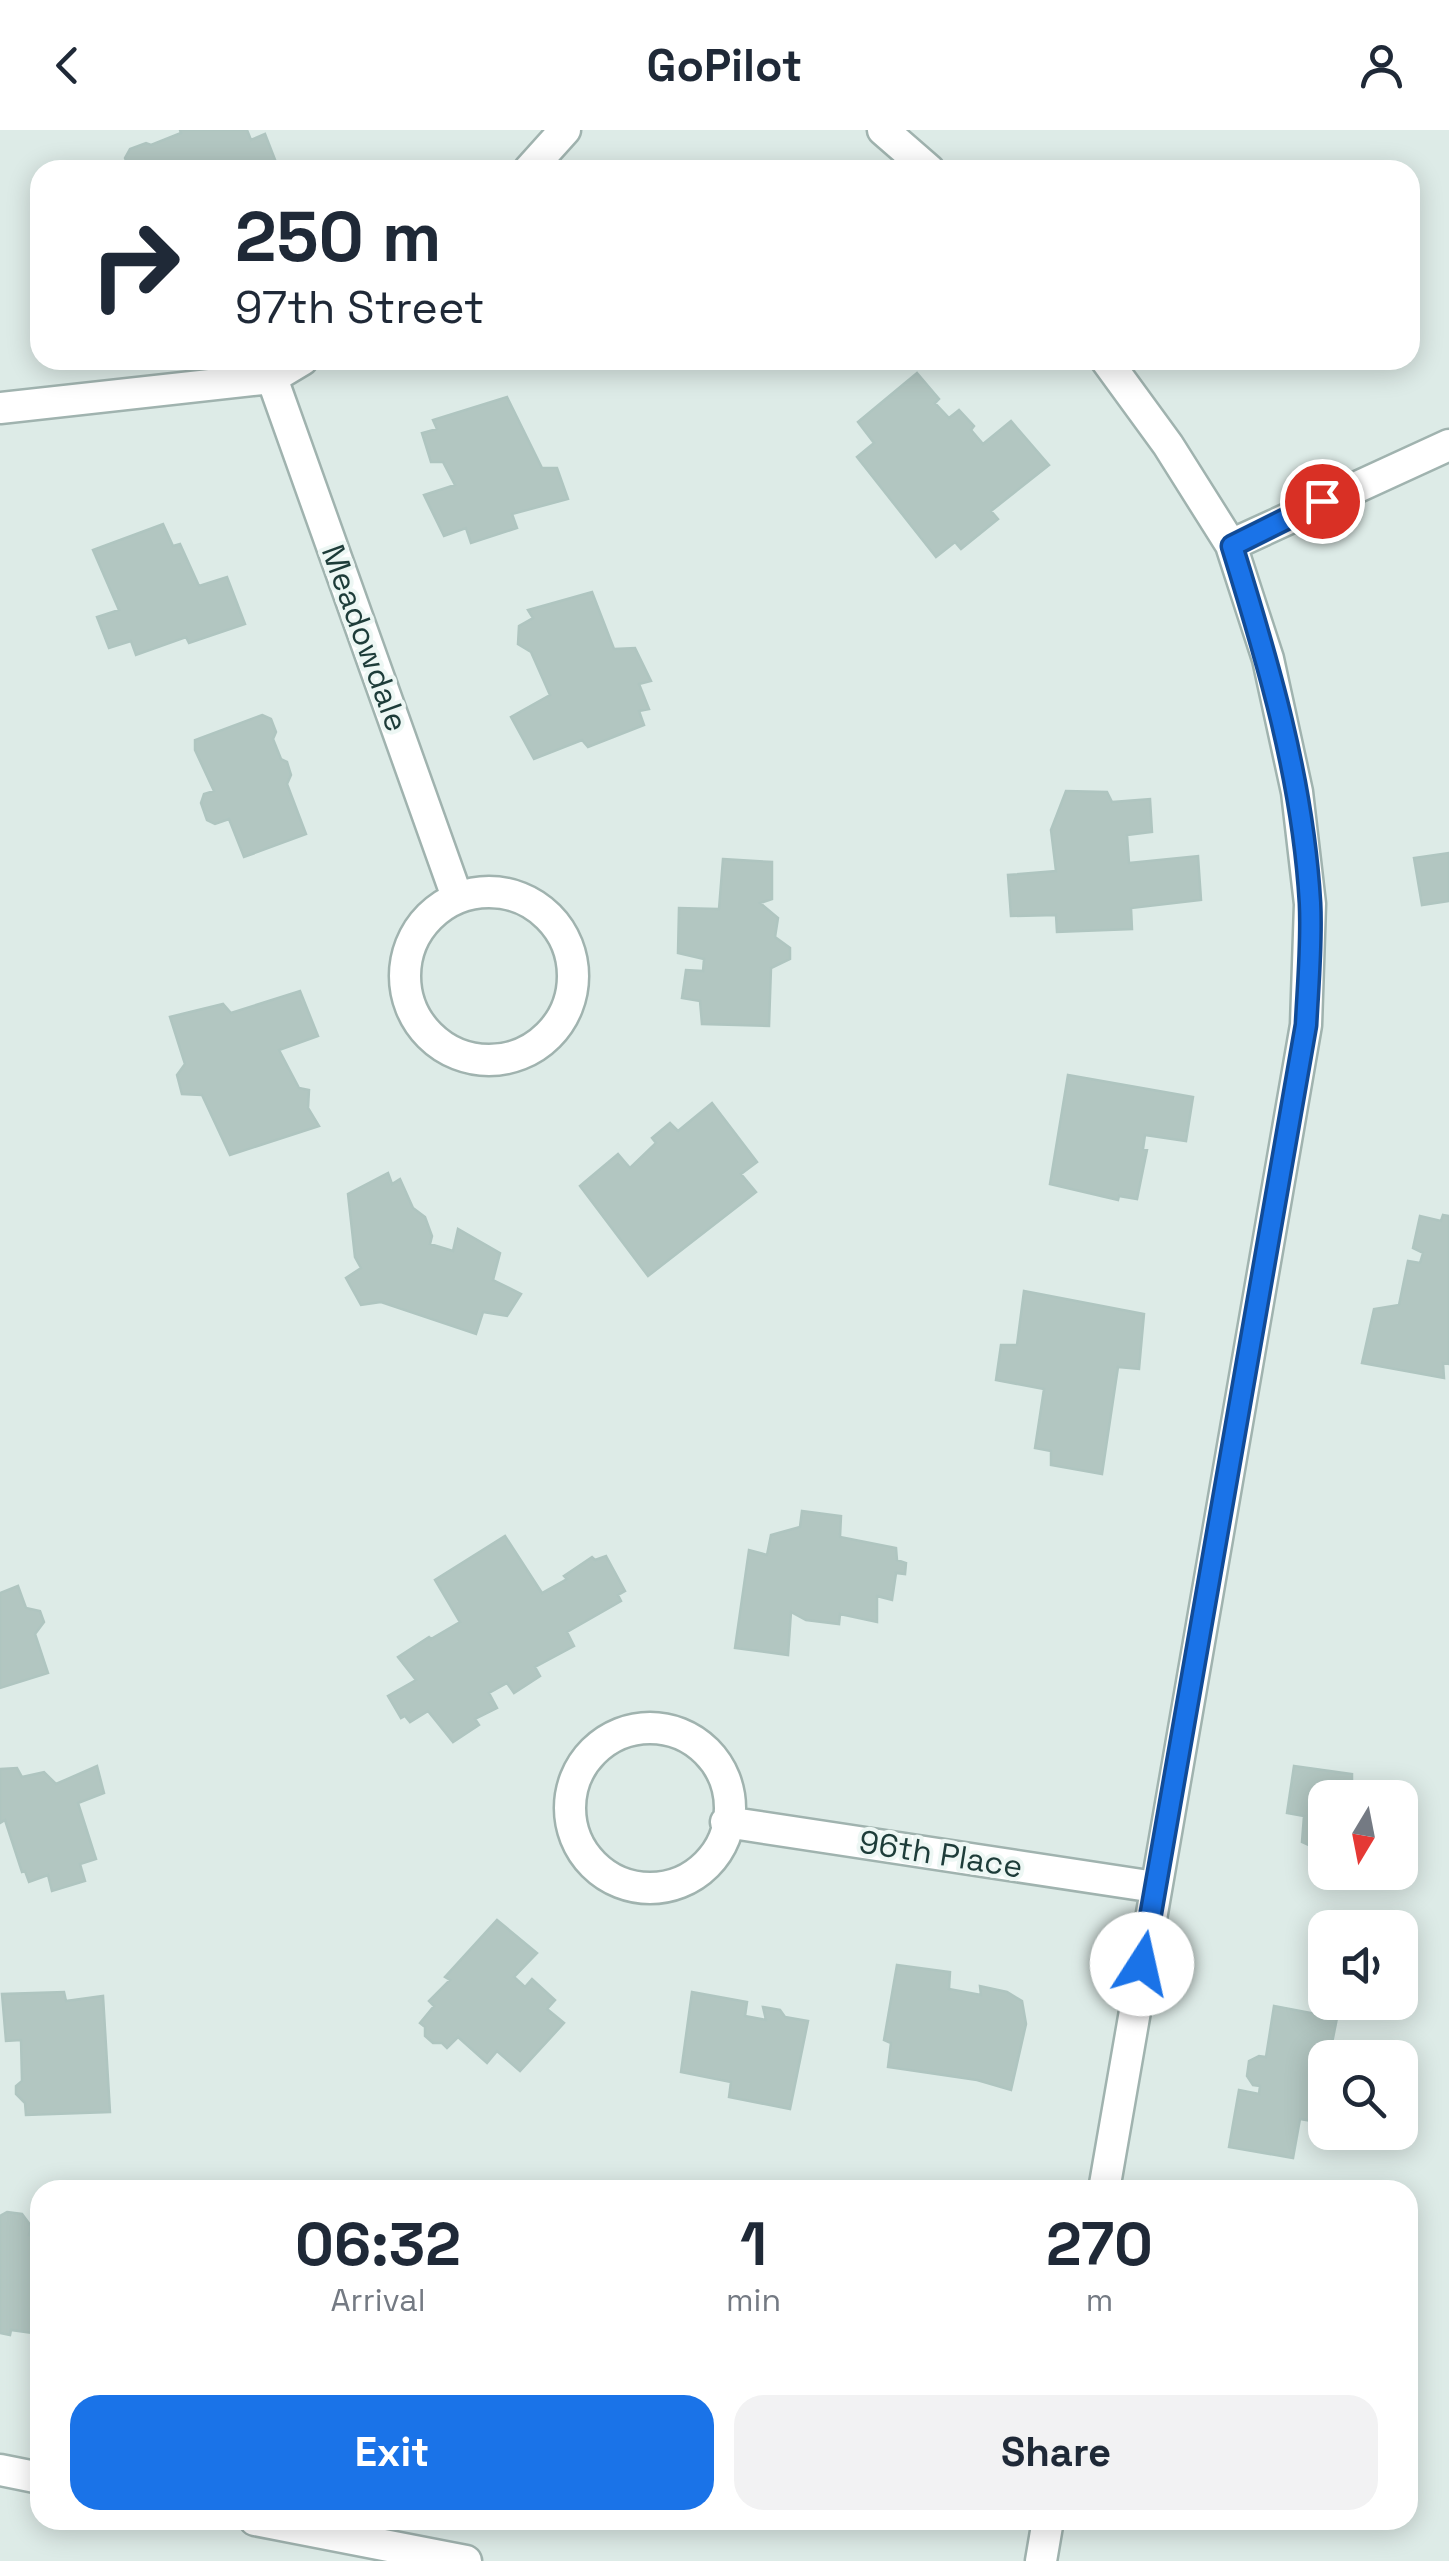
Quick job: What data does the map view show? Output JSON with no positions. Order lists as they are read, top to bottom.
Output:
{
  "streets": {
    "street": ["Meadowdale", "96th Place"]
  },
  "north": "bottom",
  "page": {
    "header": "GoPilot",
    "turn": ["250 m", "97th Street"],
    "eta": [
      "06:32",
      "Arrival",
      "1",
      "min",
      "270",
      "m"
    ],
    "buttons": ["Exit", "Share"]
  }
}
